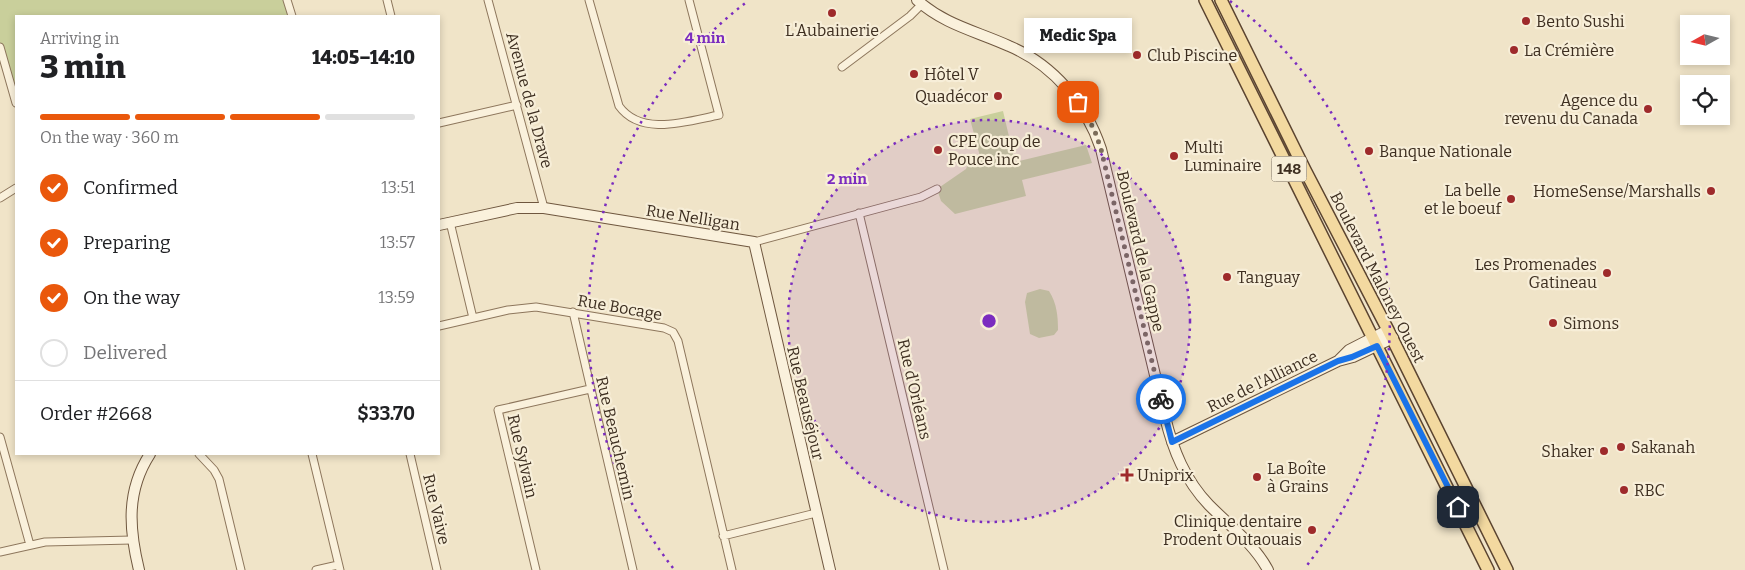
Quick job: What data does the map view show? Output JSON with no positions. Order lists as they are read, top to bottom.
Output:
{
  "streets": {
    "main road": ["148", "Boulevard Maloney Ouest"],
    "street": [
      "Avenue de la Drave",
      "Rue Nelligan",
      "Boulevard de la Gappe",
      "Rue Bocage",
      "Rue de l'Alliance",
      "Rue d'Orléans",
      "Rue Beauséjour",
      "Rue Beauchemin",
      "Rue Sylvain",
      "Rue Vaive"
    ]
  },
  "crossings": [
    ["Avenue de la Drave", "Rue Nelligan"],
    ["Rue Nelligan", "Rue d'Orléans"],
    ["Rue Nelligan", "Rue Beauséjour"],
    ["Boulevard de la Gappe", "Rue de l'Alliance"],
    ["Boulevard Maloney Ouest", "Rue de l'Alliance"],
    ["Rue Bocage", "Rue Beauchemin"],
    ["Rue Beauchemin", "Rue Sylvain"]
  ],
  "places": {
    "other": [
      "L'Aubainerie",
      "Bento Sushi",
      "La Crémière",
      "Club Piscine",
      "Hôtel V",
      "Quadécor",
      "Medic Spa",
      "Agence du revenu du Canada",
      "CPE Coup de Pouce inc",
      "Banque Nationale",
      "Multi Luminaire",
      "HomeSense/Marshalls",
      "La belle et le boeuf",
      "Les Promenades Gatineau",
      "Tanguay",
      "Simons",
      "Sakanah",
      "Shaker",
      "La Boîte à Grains",
      "RBC",
      "Clinique dentaire Prodent Outaouais"
    ],
    "health": ["Uniprix"]
  },
  "north": "left",
  "page": {
    "heading": ["3 min", "Arriving in", "14:05–14:10"],
    "panel": ["Order #2668", "$33.70"],
    "bubble": "Medic Spa",
    "bar": "On the way · 360 m",
    "list": [
      ["Confirmed", "13:51"],
      ["Preparing", "13:57"],
      ["On the way", "13:59"],
      "Delivered"
    ]
  },
  "rings": ["4 min", "2 min"]
}
